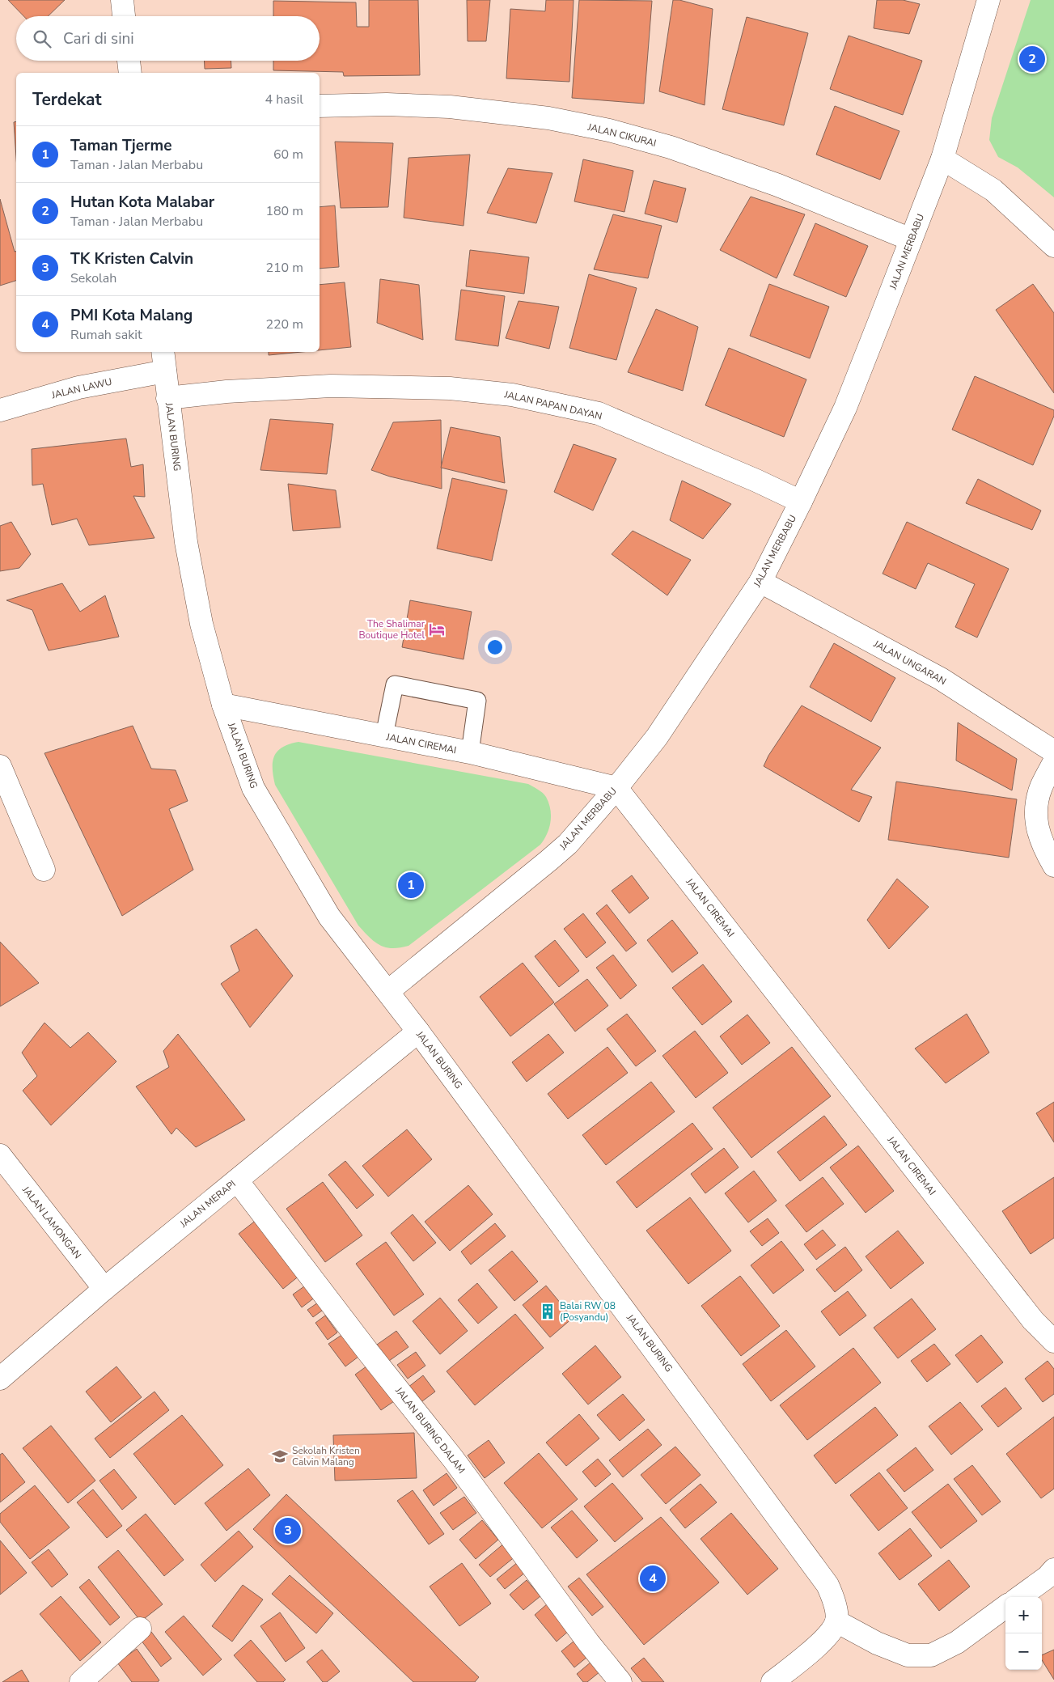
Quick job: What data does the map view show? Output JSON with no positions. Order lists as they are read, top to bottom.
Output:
{
  "streets": {
    "street": [
      "JALAN CIKURAI",
      "JALAN MERBABU",
      "JALAN LAWU",
      "JALAN PAPAN DAYAN",
      "JALAN BURING",
      "JALAN UNGARAN",
      "JALAN CIREMAI",
      "JALAN MERAPI",
      "JALAN LAMONGAN",
      "JALAN BURING DALAM"
    ]
  },
  "crossings": [
    ["JALAN CIKURAI", "JALAN MERBABU"],
    ["JALAN MERBABU", "JALAN PAPAN DAYAN"],
    ["JALAN MERBABU", "JALAN BURING"],
    ["JALAN MERBABU", "JALAN UNGARAN"],
    ["JALAN MERBABU", "JALAN CIREMAI"],
    ["JALAN LAWU", "JALAN BURING"],
    ["JALAN PAPAN DAYAN", "JALAN BURING"],
    ["JALAN BURING", "JALAN CIREMAI"],
    ["JALAN BURING", "JALAN MERAPI"],
    ["JALAN MERAPI", "JALAN LAMONGAN"],
    ["JALAN MERAPI", "JALAN BURING DALAM"]
  ],
  "places": {
    "hotel": ["The Shalimar Boutique Hotel"],
    "building": ["Balai RW 08 (Posyandu)"],
    "school or university": ["Sekolah Kristen Calvin Malang"]
  },
  "page": {
    "search": "Cari di sini",
    "pins": [
      "2",
      "1",
      "3",
      "4"
    ],
    "heading": ["Terdekat", "4 hasil"],
    "list": [
      {
        "mark": "1",
        "name": "Taman Tjerme",
        "note": "Taman · Jalan Merbabu",
        "value": "60 m"
      },
      {
        "mark": "2",
        "name": "Hutan Kota Malabar",
        "note": "Taman · Jalan Merbabu",
        "value": "180 m"
      },
      {
        "mark": "3",
        "name": "TK Kristen Calvin",
        "note": "Sekolah",
        "value": "210 m"
      },
      {
        "mark": "4",
        "name": "PMI Kota Malang",
        "note": "Rumah sakit",
        "value": "220 m"
      }
    ],
    "map_buttons": ["+", "−"]
  }
}
